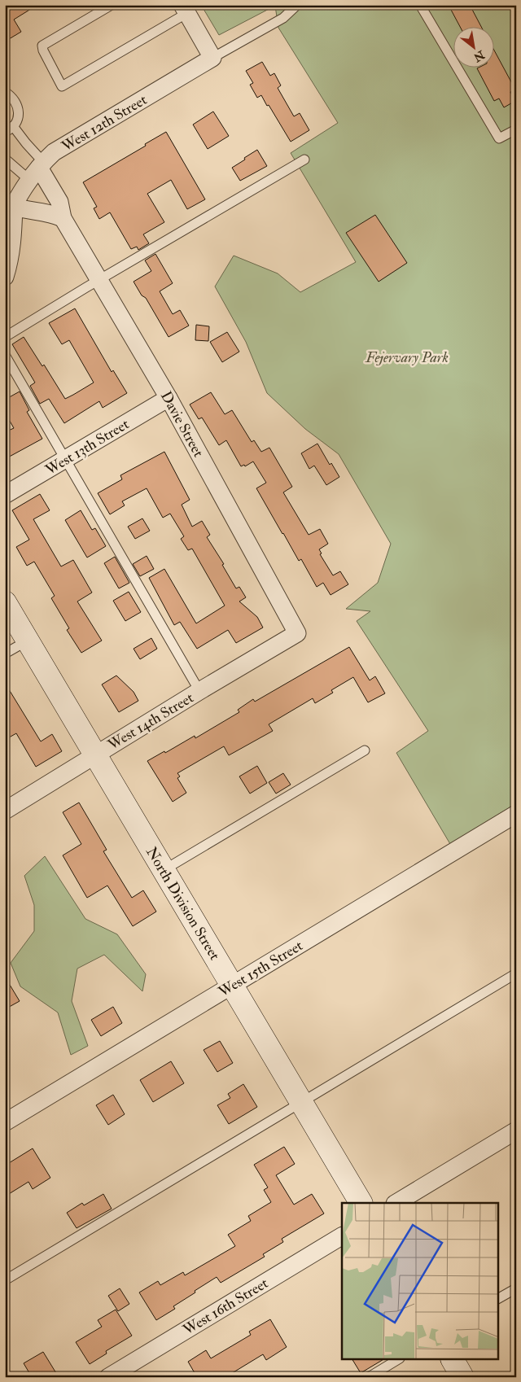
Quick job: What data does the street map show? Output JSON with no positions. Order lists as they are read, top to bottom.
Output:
{
  "streets": {
    "main road": ["North Division Street"],
    "street": [
      "West 12th Street",
      "Davie Street",
      "West 13th Street",
      "West 14th Street",
      "West 15th Street",
      "West 16th Street"
    ]
  },
  "crossings": [
    ["West 12th Street", "Davie Street"],
    ["Davie Street", "West 13th Street"],
    ["Davie Street", "West 14th Street"],
    ["West 14th Street", "North Division Street"],
    ["North Division Street", "West 15th Street"]
  ],
  "parks": ["Fejervary Park"],
  "north": "bottom right"
}
